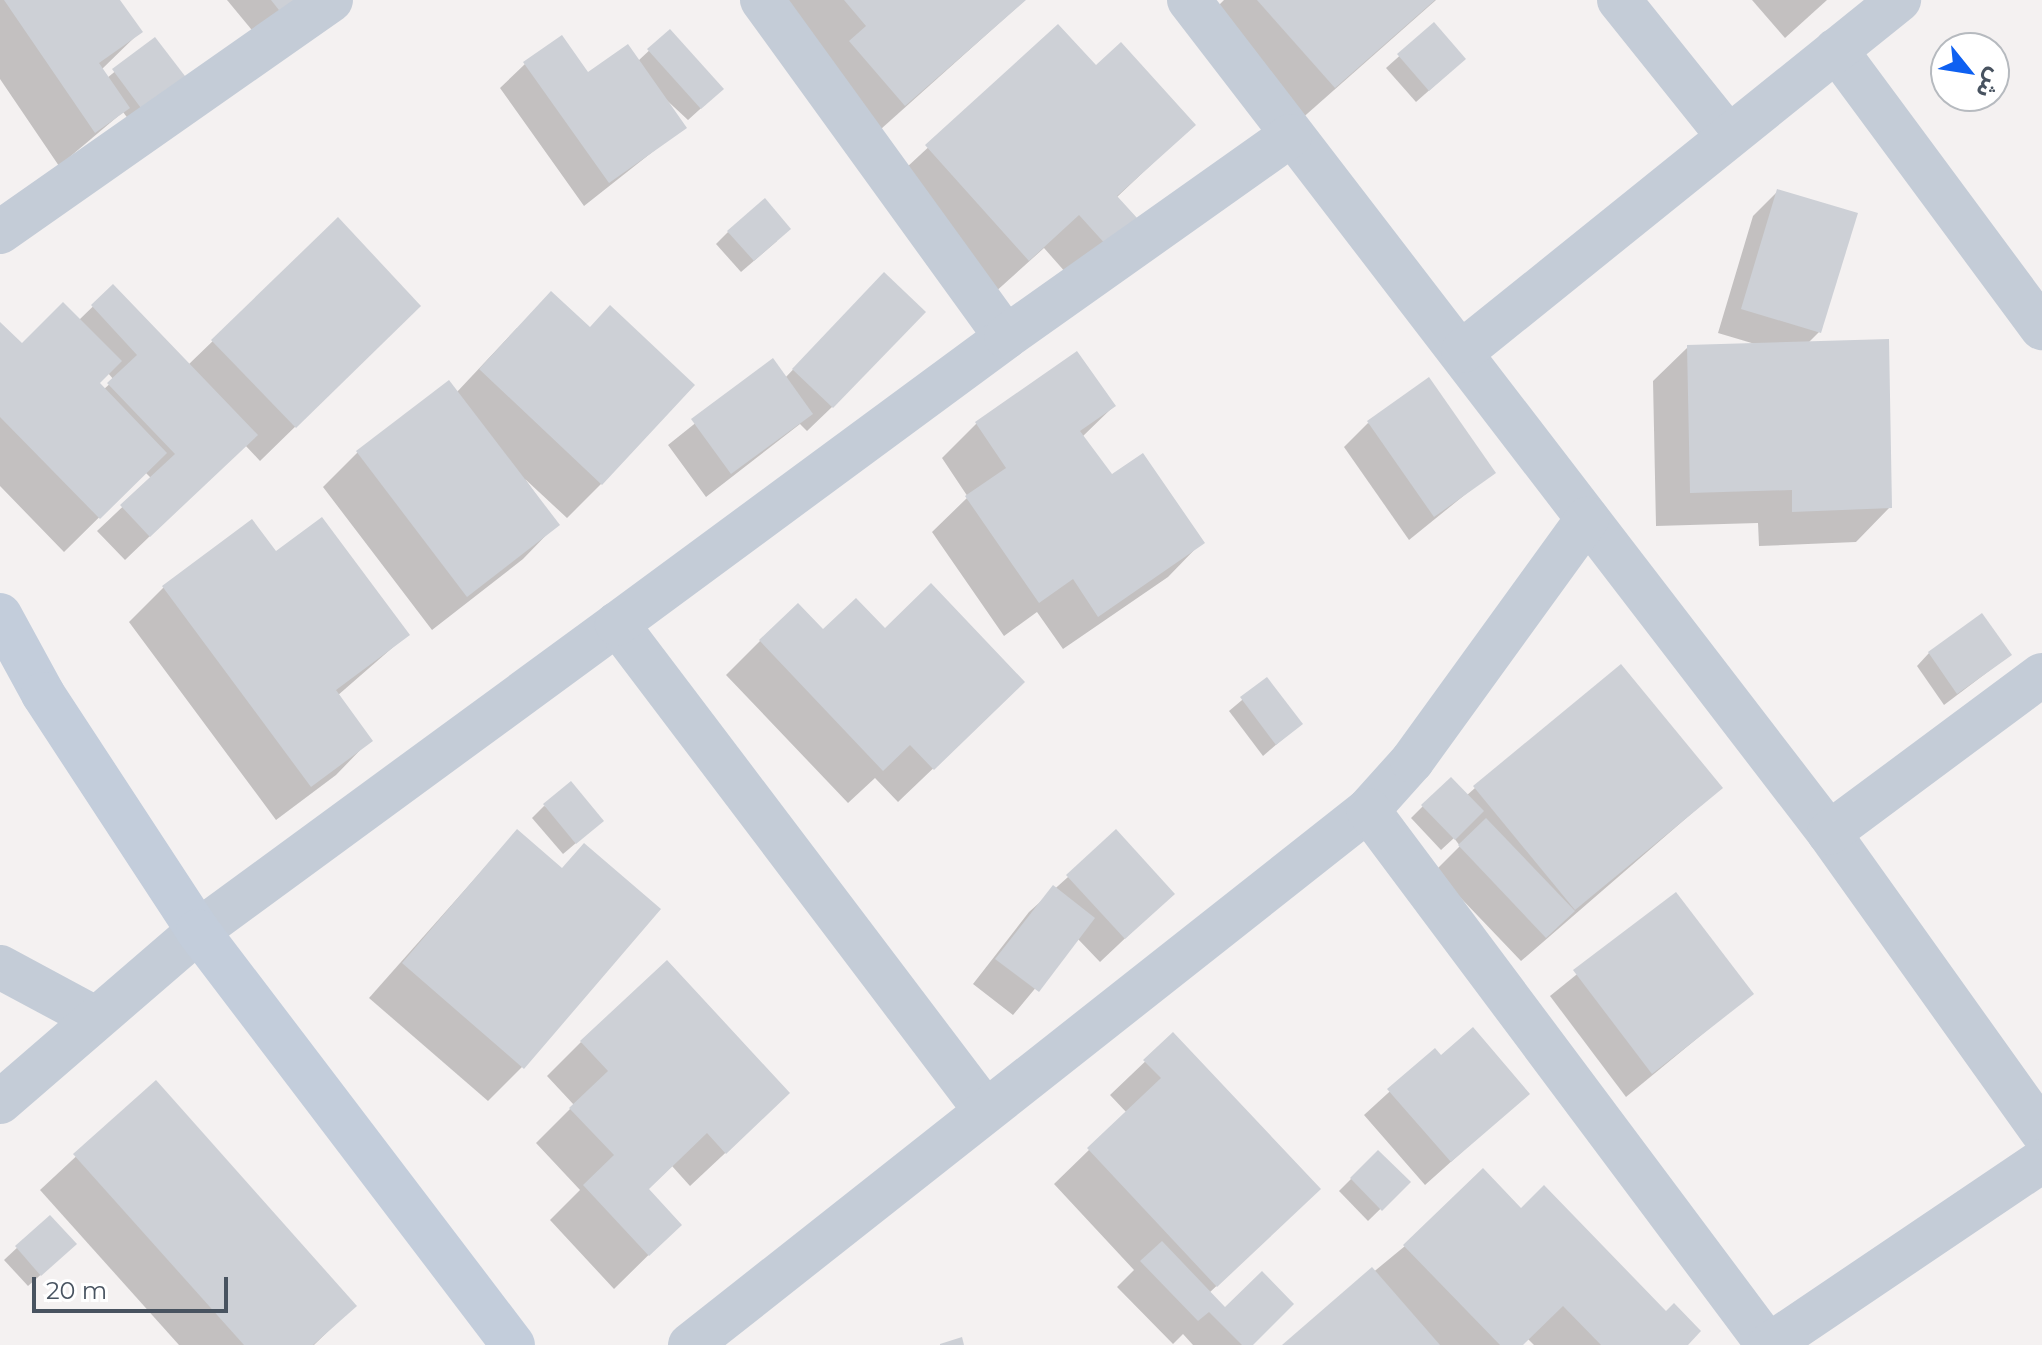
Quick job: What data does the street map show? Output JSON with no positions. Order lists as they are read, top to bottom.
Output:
{
  "scale_bar": "20 m",
  "north": "bottom right"
}
